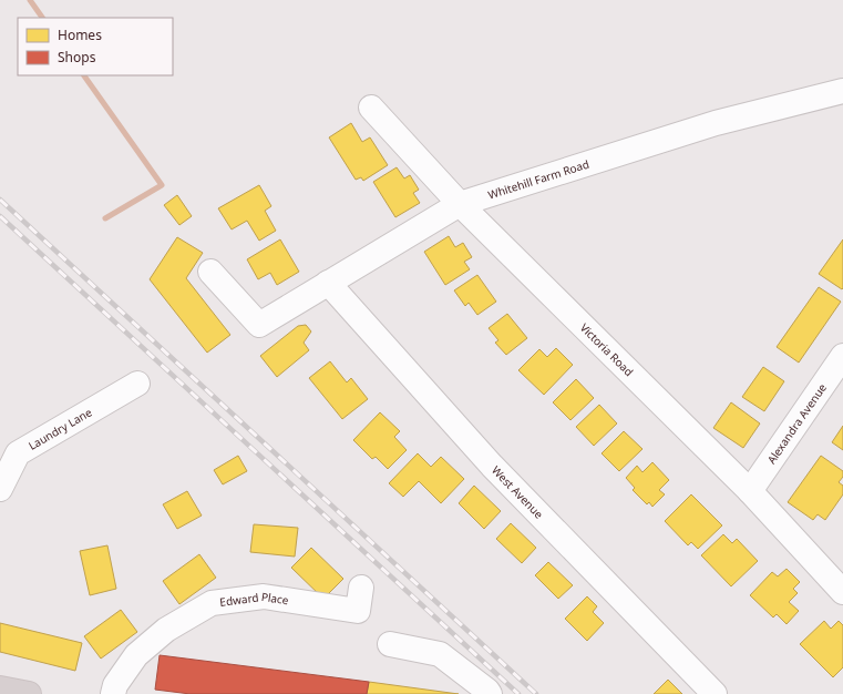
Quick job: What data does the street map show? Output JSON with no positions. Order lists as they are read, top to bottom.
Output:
{
  "streets": {
    "street": [
      "Whitehill Farm Road",
      "Victoria Road",
      "Alexandra Avenue",
      "Laundry Lane",
      "West Avenue",
      "Edward Place"
    ]
  },
  "crossings": [
    ["Whitehill Farm Road", "Victoria Road"],
    ["Whitehill Farm Road", "West Avenue"],
    ["Victoria Road", "Alexandra Avenue"]
  ],
  "legend": ["Homes", "Shops"]
}
